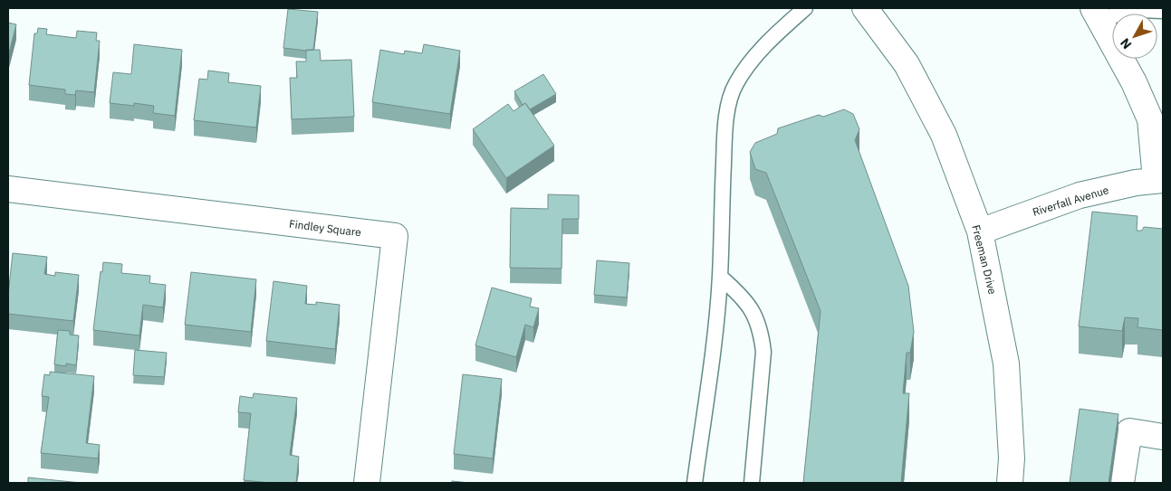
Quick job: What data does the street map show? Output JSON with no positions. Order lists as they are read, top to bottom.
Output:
{
  "streets": {
    "street": ["Riverfall Avenue", "Findley Square", "Freeman Drive"]
  },
  "crossings": [
    ["Riverfall Avenue", "Freeman Drive"]
  ],
  "north": "bottom left"
}
